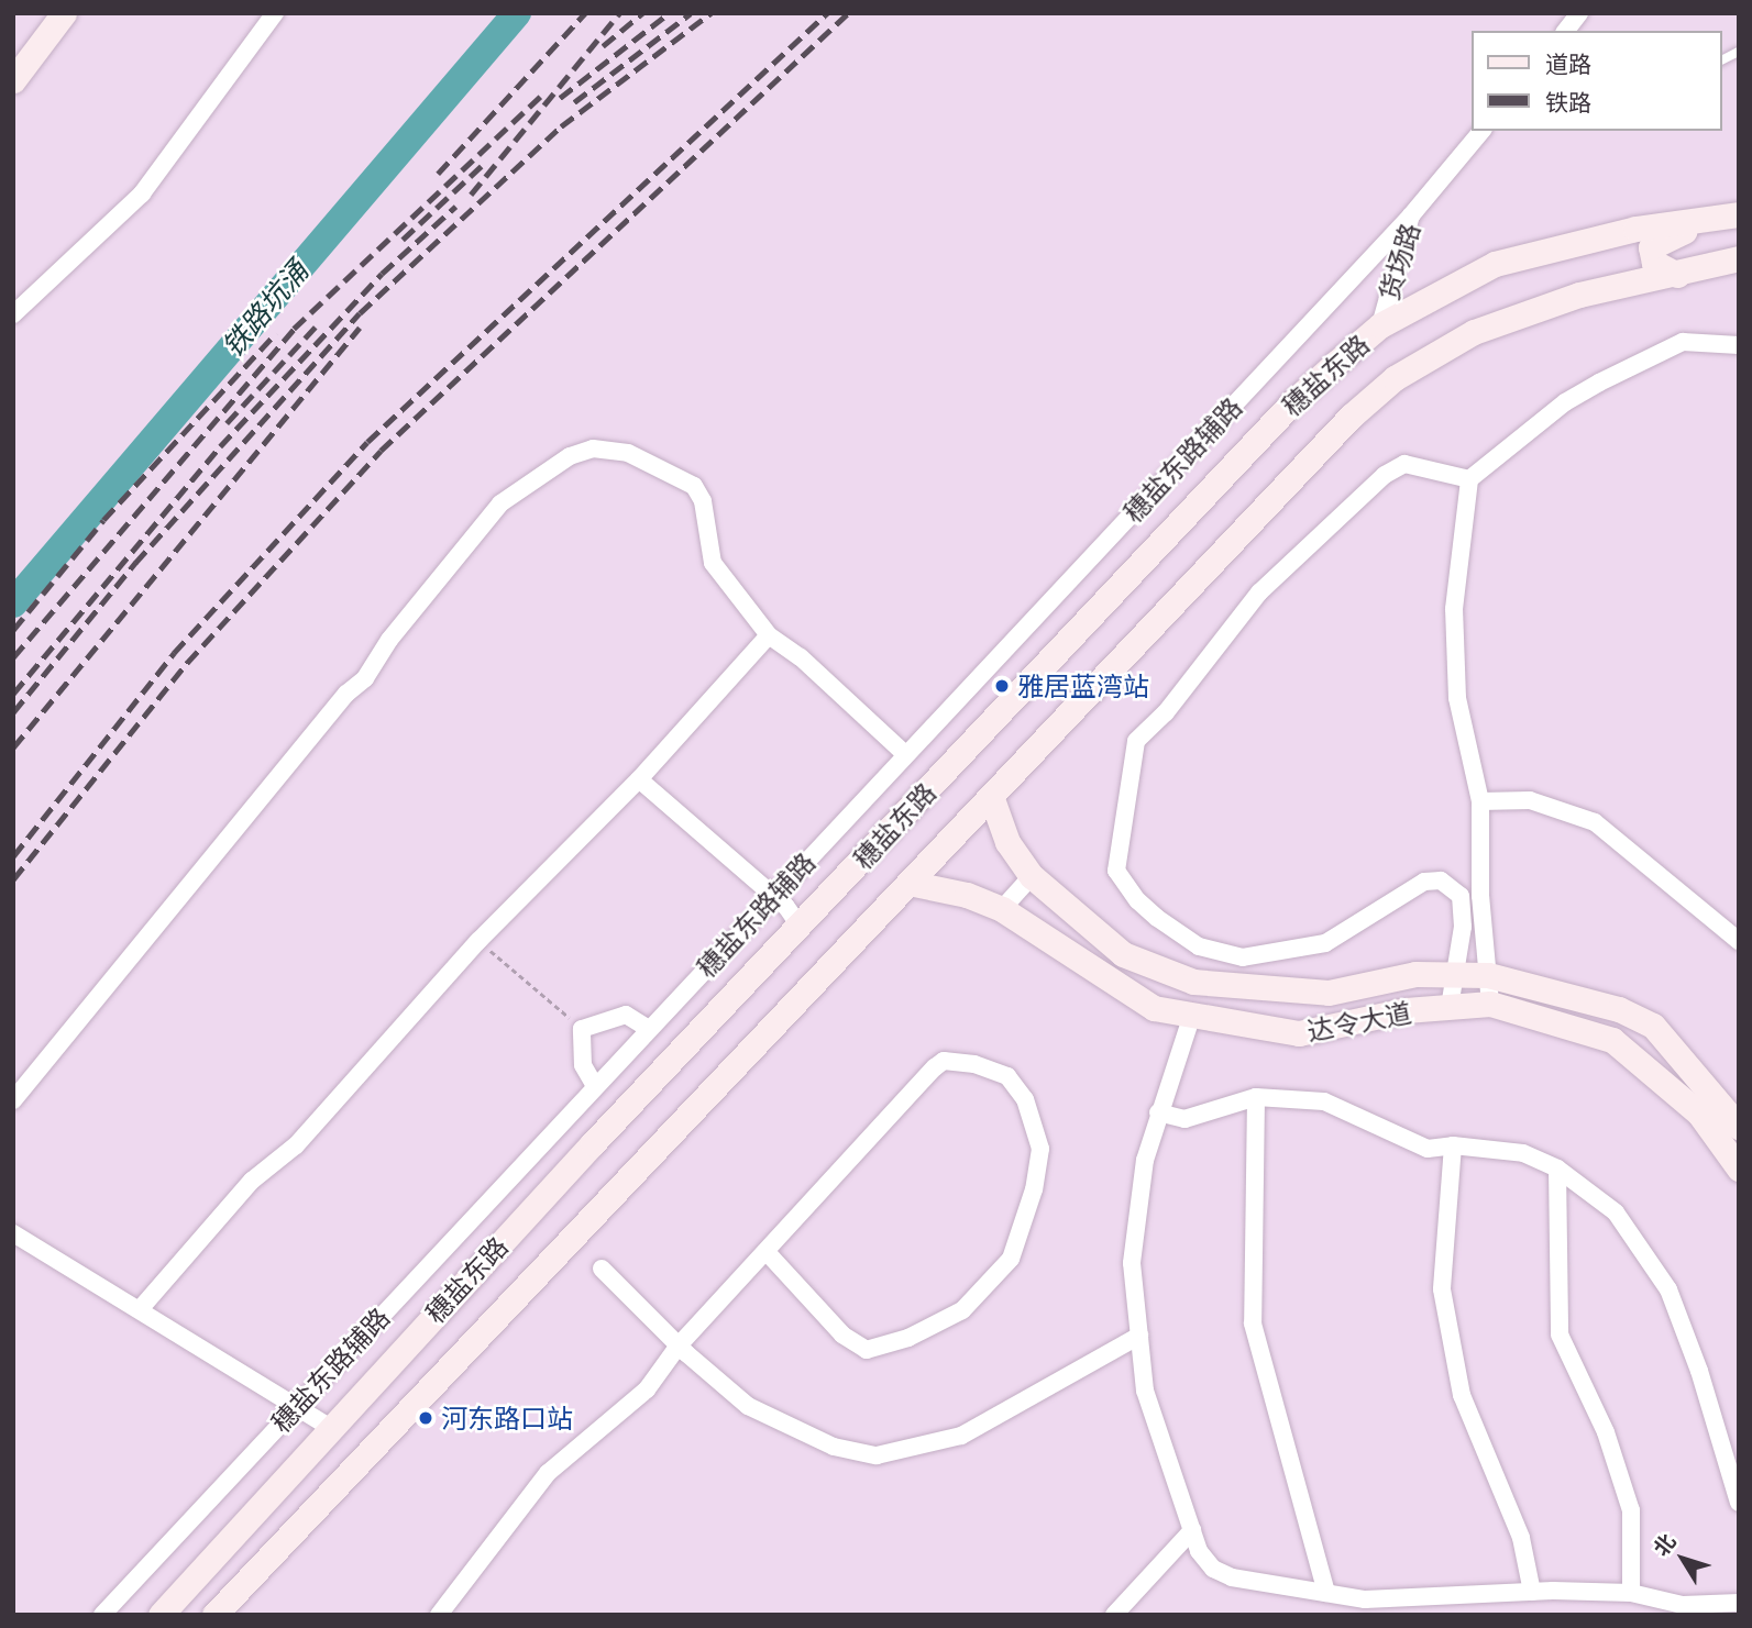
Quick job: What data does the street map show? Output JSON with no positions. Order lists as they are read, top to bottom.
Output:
{
  "streets": {
    "main road": ["穗盐东路", "达令大道"],
    "street": ["货场路", "穗盐东路辅路"]
  },
  "crossings": [
    ["货场路", "穗盐东路"],
    ["货场路", "穗盐东路辅路"],
    ["穗盐东路", "达令大道"]
  ],
  "water": ["铁路坑涌"],
  "places": ["雅居蓝湾站", "河东路口站"],
  "legend": ["道路", "铁路"],
  "north": "top left"
}
